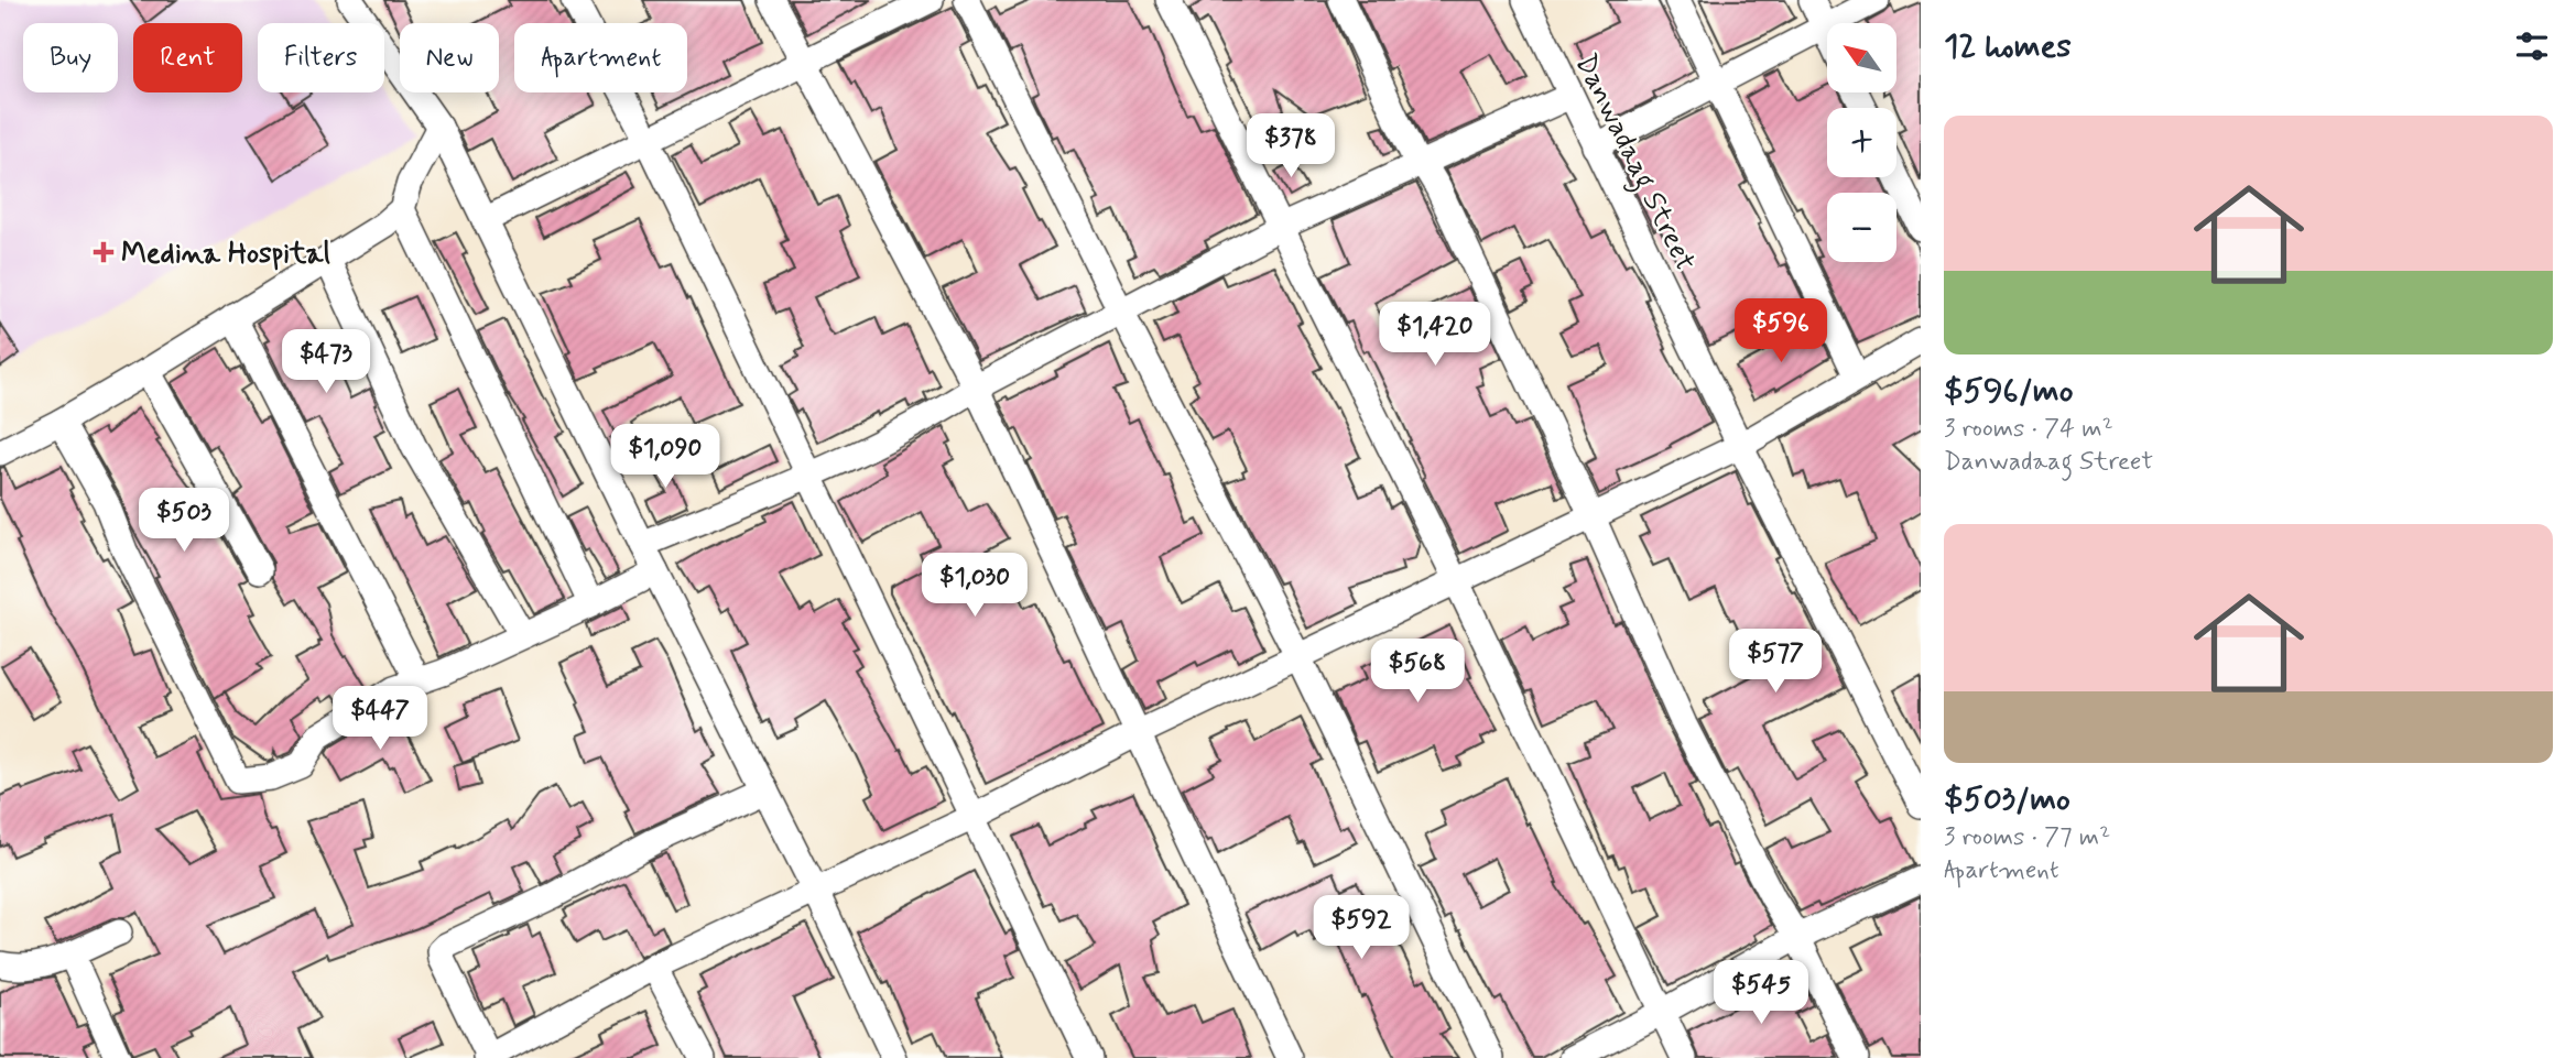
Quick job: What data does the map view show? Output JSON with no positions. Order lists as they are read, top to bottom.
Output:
{
  "streets": {
    "street": ["Danwadaag Street"]
  },
  "places": {
    "health": ["Medina Hospital"]
  },
  "north": "top left",
  "page": {
    "heading": "12 homes",
    "map_buttons": ["+", "−"],
    "chip": [
      "Buy",
      "Rent",
      "Filters",
      "New",
      "Apartment"
    ],
    "list": [
      {
        "name": "$596/mo",
        "note": "3 rooms · 74 m² · Danwadaag Street"
      },
      {
        "name": "$503/mo",
        "note": "3 rooms · 77 m² · Apartment"
      }
    ],
    "price": [
      "$378",
      "$596",
      "$1,420",
      "$473",
      "$1,090",
      "$503",
      "$1,030",
      "$577",
      "$568",
      "$447",
      "$592",
      "$545"
    ]
  }
}
